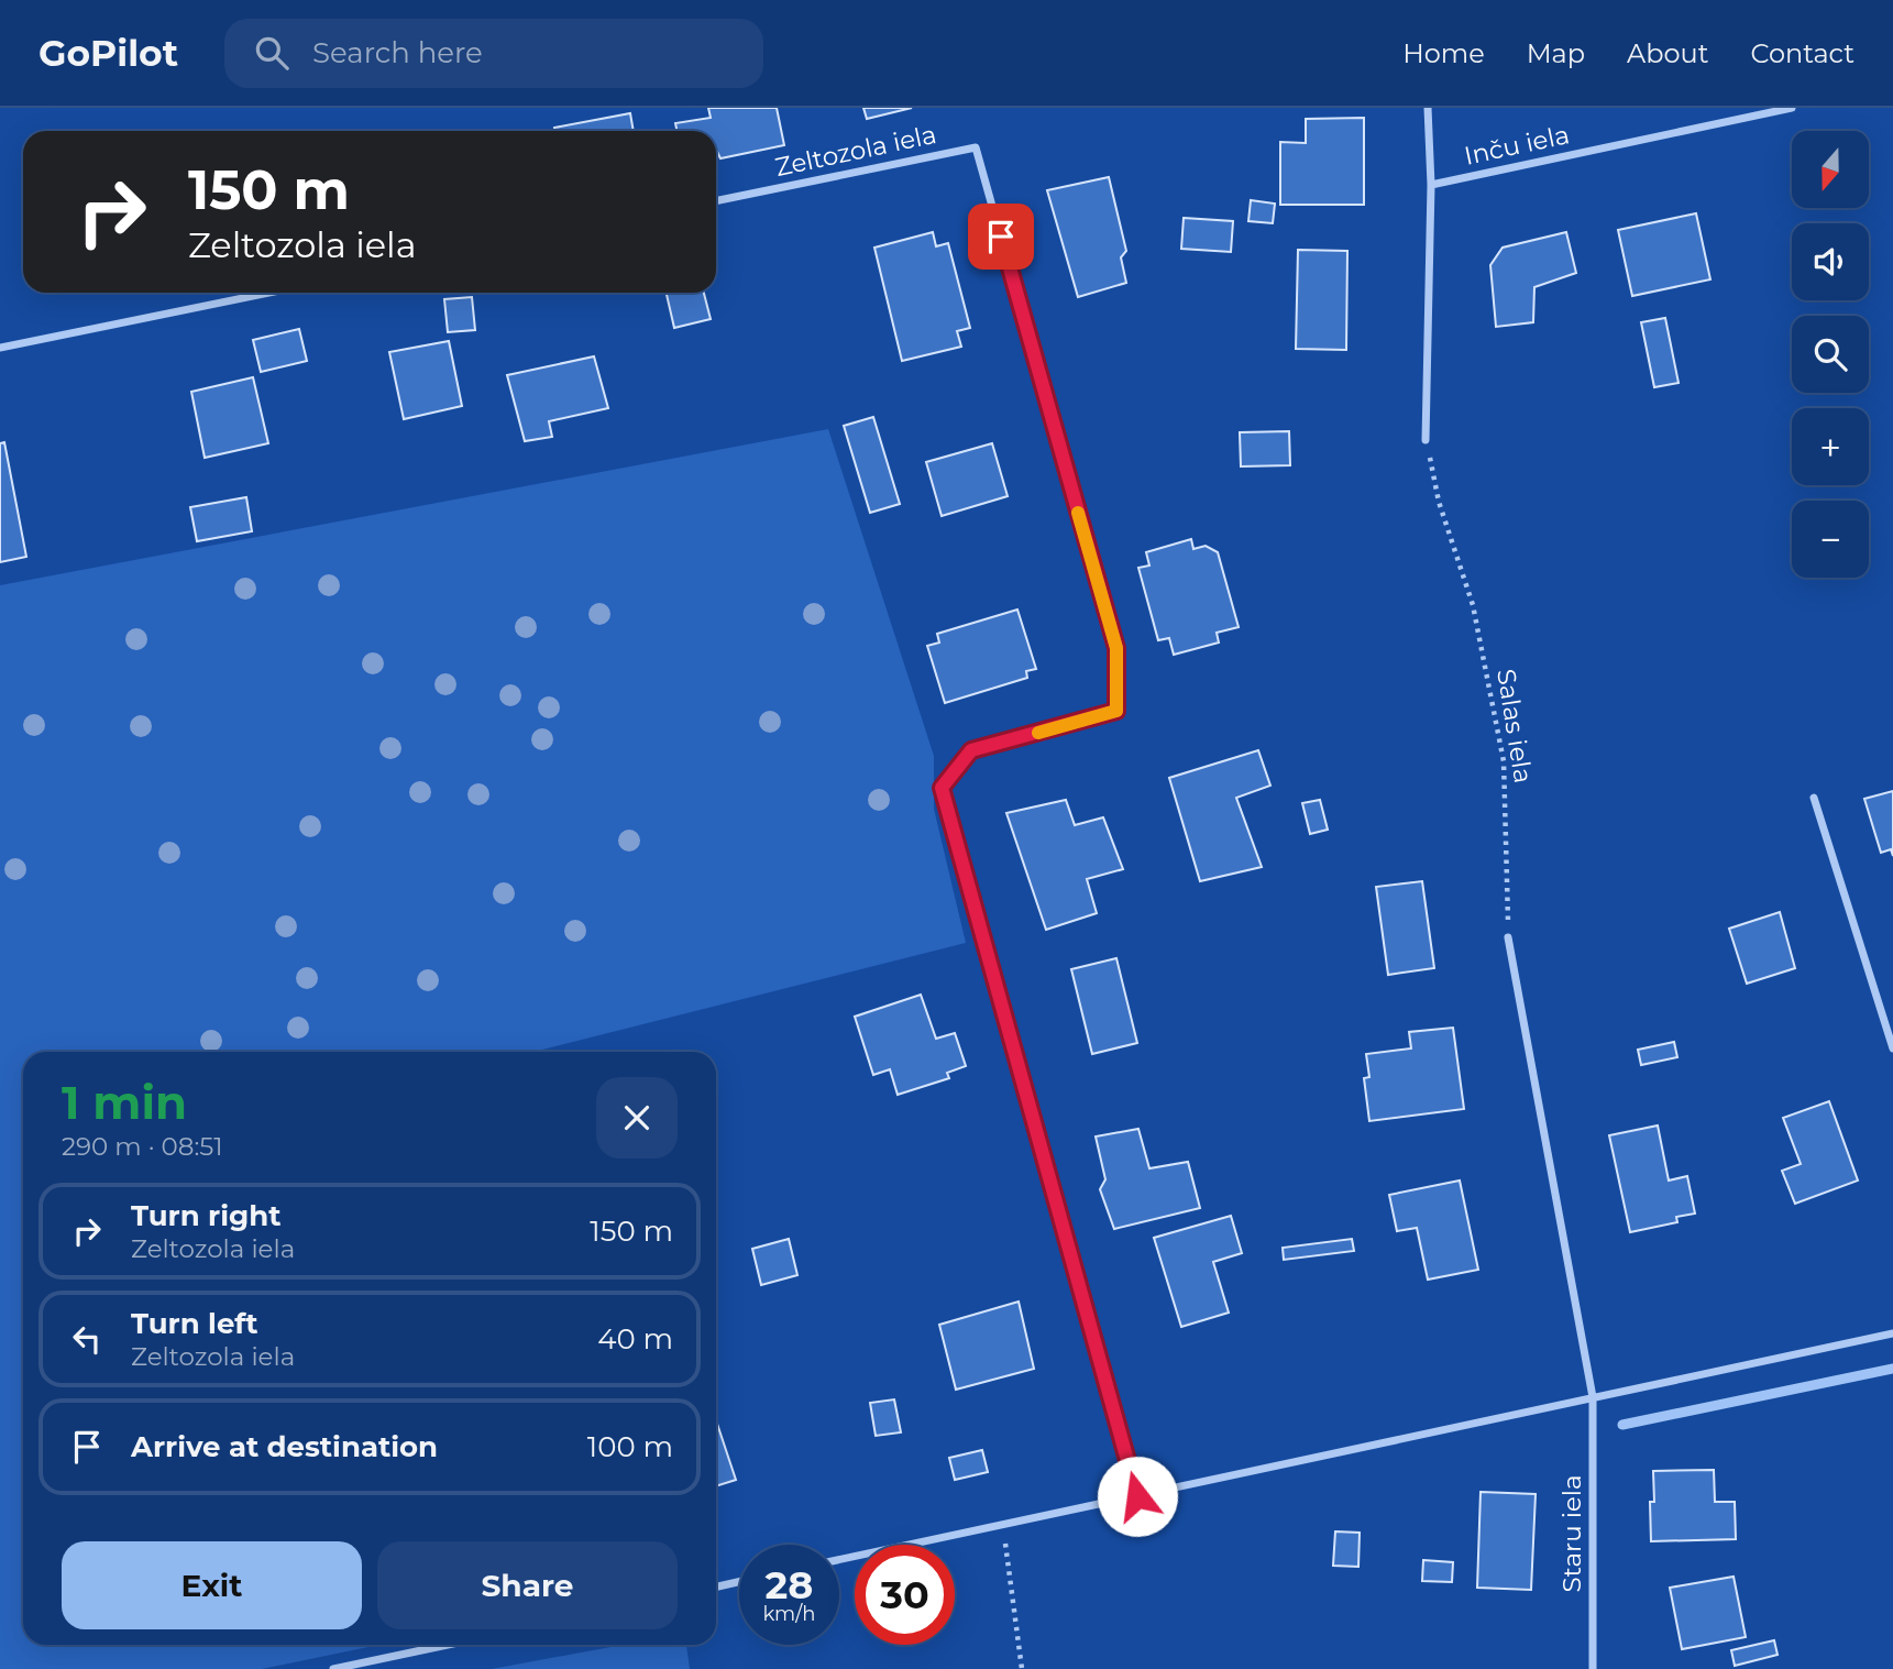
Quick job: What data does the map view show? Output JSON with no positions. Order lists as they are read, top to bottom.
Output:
{
  "streets": {
    "street": ["Inču iela", "Zeltozola iela", "Staru iela"],
    "path": ["Salas iela"]
  },
  "north": "bottom",
  "page": {
    "header": "GoPilot",
    "search": "Search here",
    "nav": [
      "Home",
      "Map",
      "About",
      "Contact"
    ],
    "map_buttons": ["+", "−"],
    "turn": ["150 m", "Zeltozola iela"],
    "heading": ["1 min", "290 m · 08:51"],
    "list": [
      {
        "name": "Turn right",
        "note": "Zeltozola iela",
        "value": "150 m"
      },
      {
        "name": "Turn left",
        "note": "Zeltozola iela",
        "value": "40 m"
      },
      {
        "name": "Arrive at destination",
        "value": "100 m"
      }
    ],
    "buttons": ["Exit", "Share"],
    "speed": "28 km/h",
    "limit": "30"
  }
}
